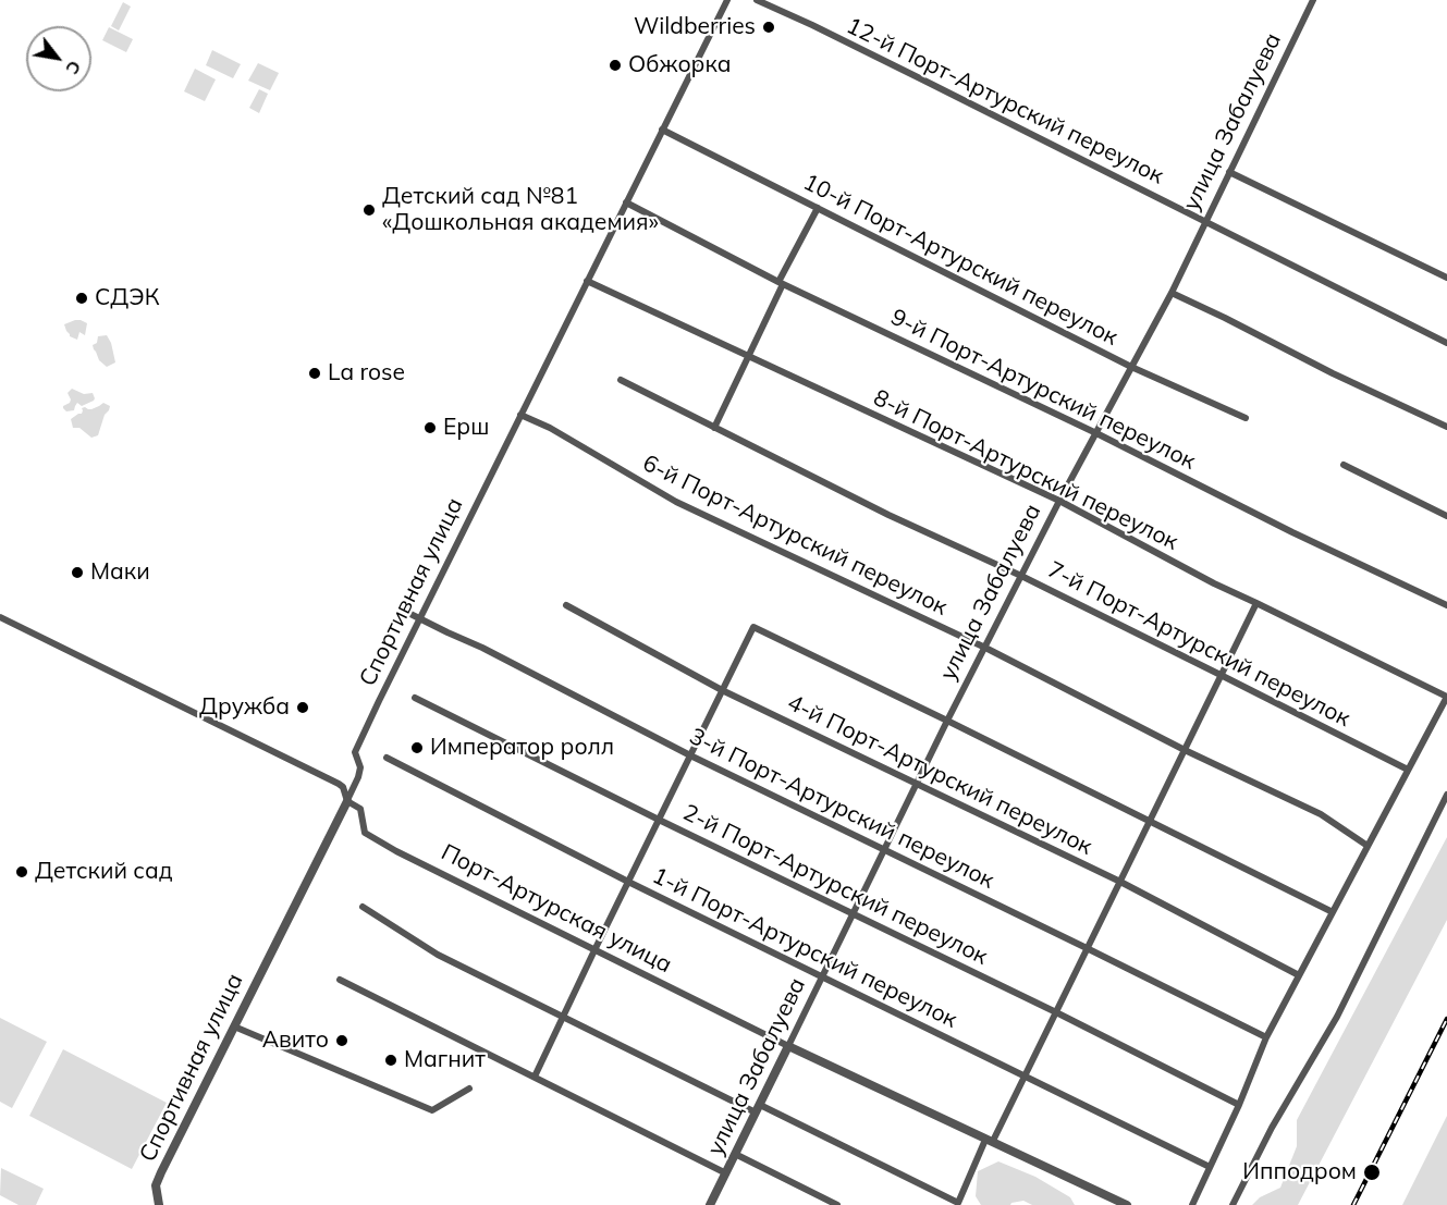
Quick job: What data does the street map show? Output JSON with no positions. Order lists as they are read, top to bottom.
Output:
{
  "streets": {
    "street": [
      "12-й Порт-Артурский переулок",
      "улица Забалуева",
      "10-й Порт-Артурский переулок",
      "9-й Порт-Артурский переулок",
      "8-й Порт-Артурский переулок",
      "6-й Порт-Артурский переулок",
      "Спортивная улица",
      "7-й Порт-Артурский переулок",
      "4-й Порт-Артурский переулок",
      "3-й Порт-Артурский переулок",
      "2-й Порт-Артурский переулок",
      "Порт-Артурская улица",
      "1-й Порт-Артурский переулок"
    ]
  },
  "crossings": [
    ["12-й Порт-Артурский переулок", "улица Забалуева"],
    ["улица Забалуева", "10-й Порт-Артурский переулок"],
    ["улица Забалуева", "9-й Порт-Артурский переулок"],
    ["улица Забалуева", "8-й Порт-Артурский переулок"],
    ["улица Забалуева", "6-й Порт-Артурский переулок"],
    ["улица Забалуева", "7-й Порт-Артурский переулок"],
    ["улица Забалуева", "4-й Порт-Артурский переулок"],
    ["улица Забалуева", "3-й Порт-Артурский переулок"],
    ["улица Забалуева", "2-й Порт-Артурский переулок"],
    ["улица Забалуева", "Порт-Артурская улица"],
    ["улица Забалуева", "1-й Порт-Артурский переулок"],
    ["10-й Порт-Артурский переулок", "Спортивная улица"],
    ["9-й Порт-Артурский переулок", "Спортивная улица"],
    ["8-й Порт-Артурский переулок", "Спортивная улица"],
    ["6-й Порт-Артурский переулок", "Спортивная улица"],
    ["Спортивная улица", "3-й Порт-Артурский переулок"],
    ["Спортивная улица", "Порт-Артурская улица"]
  ],
  "places": [
    "Wildberries",
    "Обжорка",
    "Детский сад №81 «Дошкольная академия»",
    "СДЭК",
    "La rose",
    "Ерш",
    "Маки",
    "Дружба",
    "Император ролл",
    "Детский сад",
    "Авито",
    "Магнит",
    "Ипподром"
  ],
  "north": "bottom right"
}
